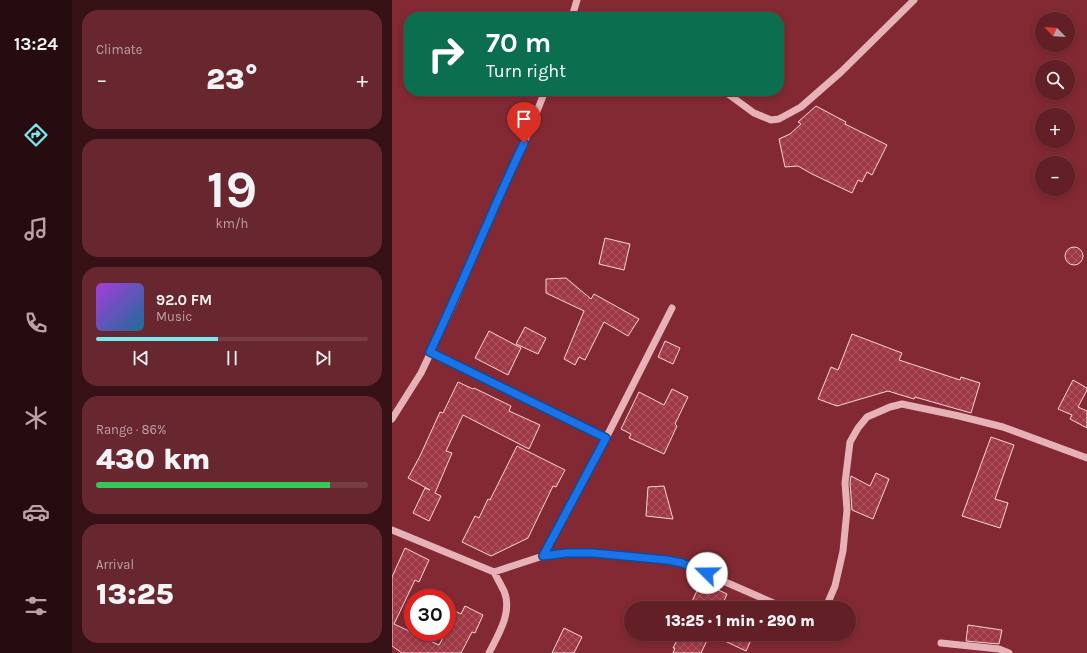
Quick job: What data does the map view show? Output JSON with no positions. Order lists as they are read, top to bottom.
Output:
{
  "north": "top left",
  "page": {
    "tabs": "13:24",
    "tile": [
      "Climate",
      ["19", "km/h"],
      ["Range · 86%", "430 km"],
      ["Arrival", "13:25"]
    ],
    "map_buttons": ["+", "−"],
    "turn": ["70 m", "Turn right"],
    "heat": ["−", "23°", "+"],
    "song": ["92.0 FM", "Music"],
    "limit": "30",
    "trip": "13:25 · 1 min · 290 m"
  }
}
